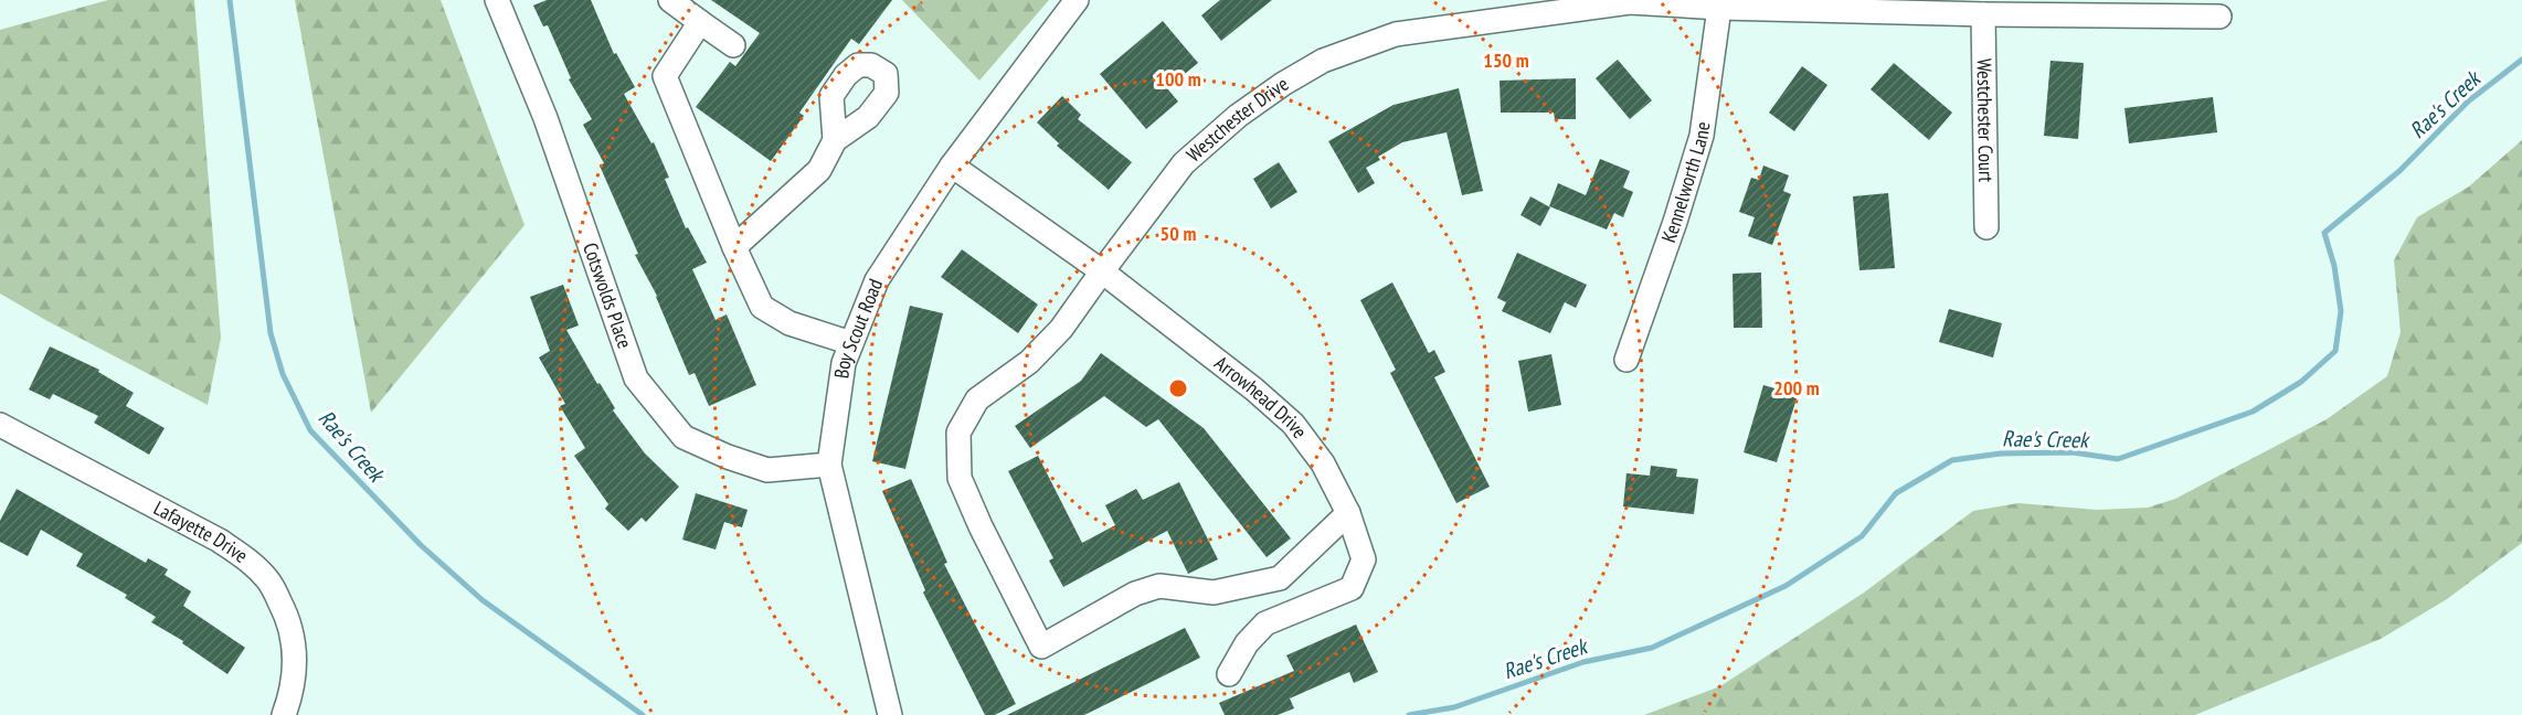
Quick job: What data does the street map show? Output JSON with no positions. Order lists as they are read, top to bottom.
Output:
{
  "streets": {
    "street": [
      "Westchester Drive",
      "Westchester Court",
      "Kennelworth Lane",
      "Cotswolds Place",
      "Boy Scout Road",
      "Arrowhead Drive",
      "Lafayette Drive"
    ]
  },
  "crossings": [
    ["Westchester Drive", "Westchester Court"],
    ["Westchester Drive", "Kennelworth Lane"],
    ["Westchester Drive", "Arrowhead Drive"],
    ["Cotswolds Place", "Boy Scout Road"],
    ["Boy Scout Road", "Arrowhead Drive"]
  ],
  "water": ["Rae's Creek"],
  "rings": [
    "150 m",
    "100 m",
    "50 m",
    "200 m"
  ]
}
